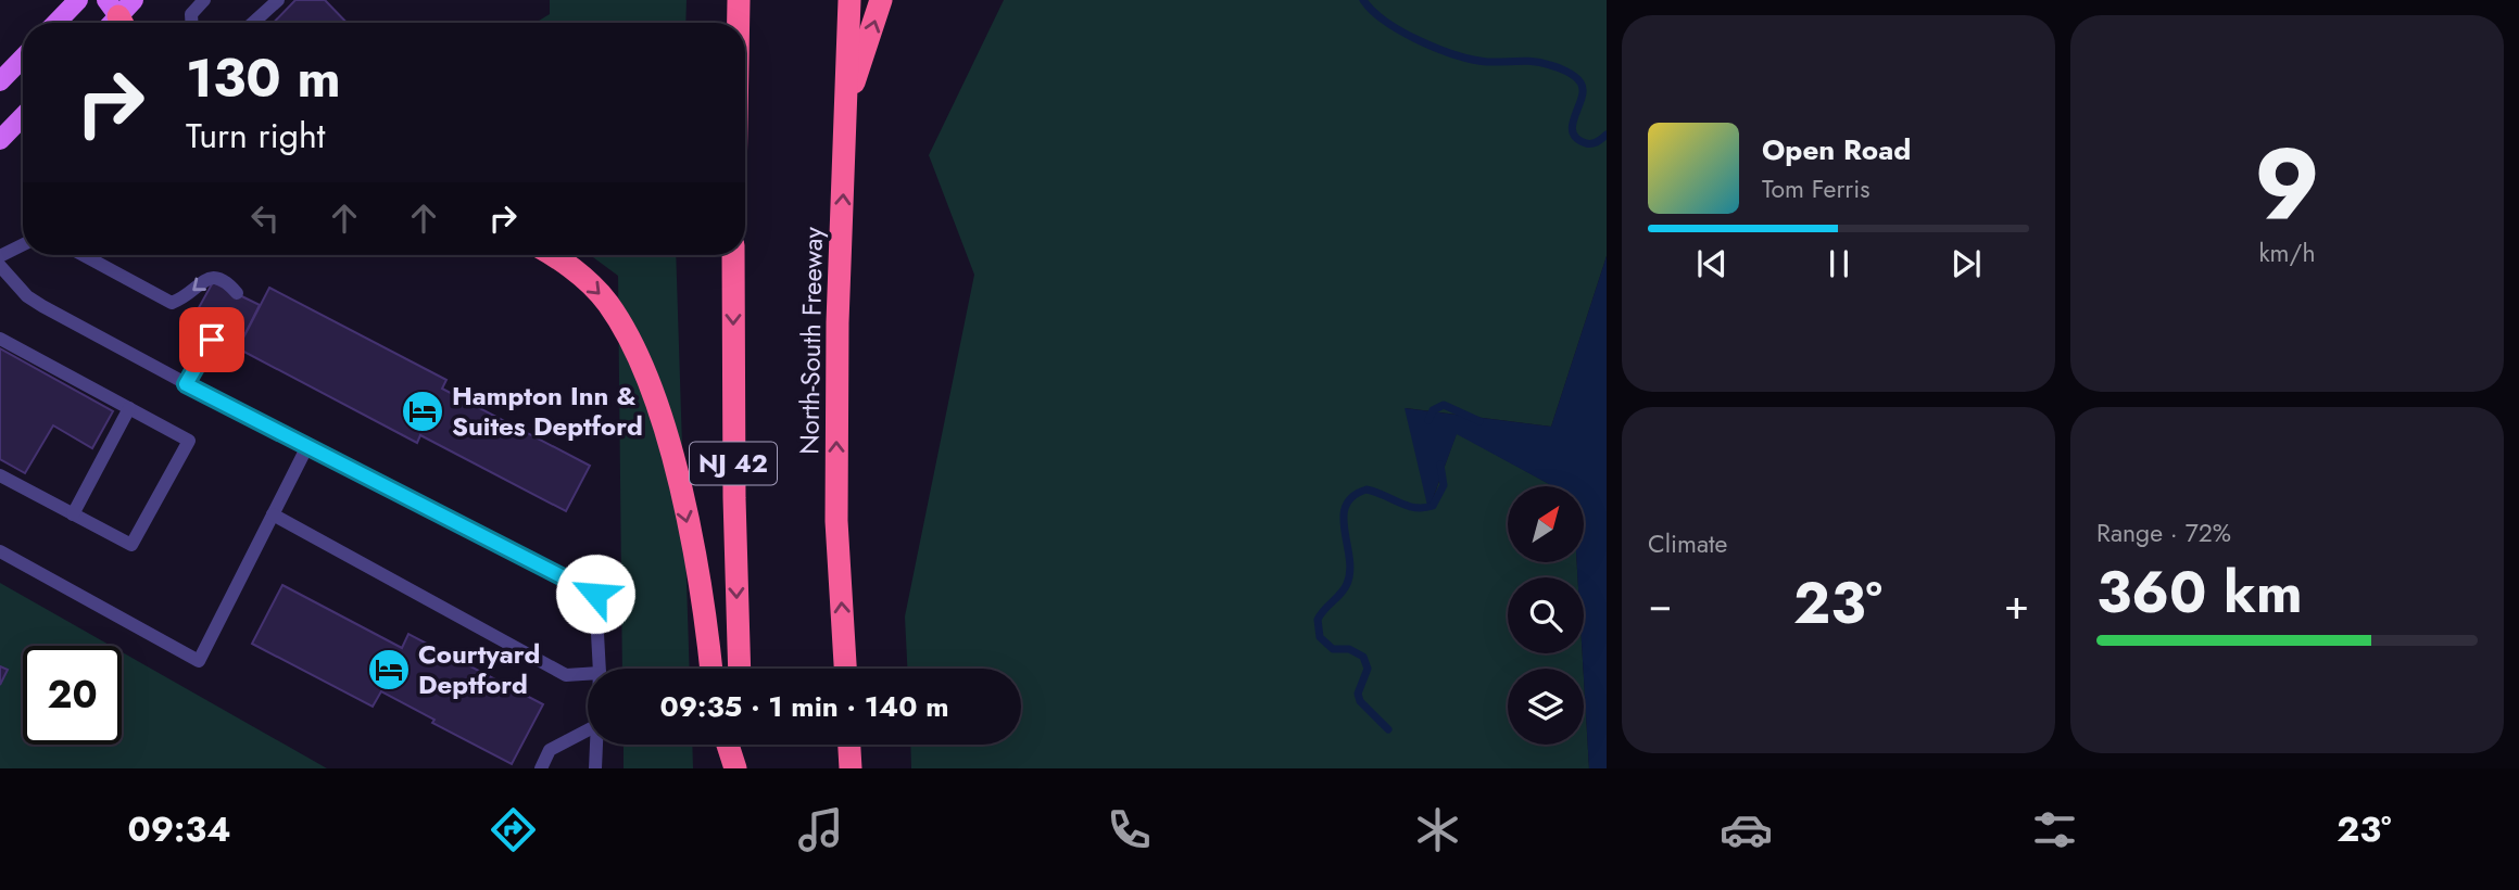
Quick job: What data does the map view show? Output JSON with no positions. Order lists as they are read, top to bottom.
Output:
{
  "streets": {
    "highway": ["North-South Freeway", "NJ 42"]
  },
  "places": {
    "hotel": ["Hampton Inn & Suites Deptford", "Courtyard Deptford"]
  },
  "north": "top right",
  "page": {
    "tile": [
      ["9", "km/h"],
      "Climate",
      ["Range · 72%", "360 km"]
    ],
    "turn": ["130 m", "Turn right"],
    "song": ["Open Road", "Tom Ferris"],
    "heat": ["−", "23°", "+"],
    "limit": "20",
    "trip": "09:35 · 1 min · 140 m",
    "tabs": ["09:34", "23°"]
  }
}
